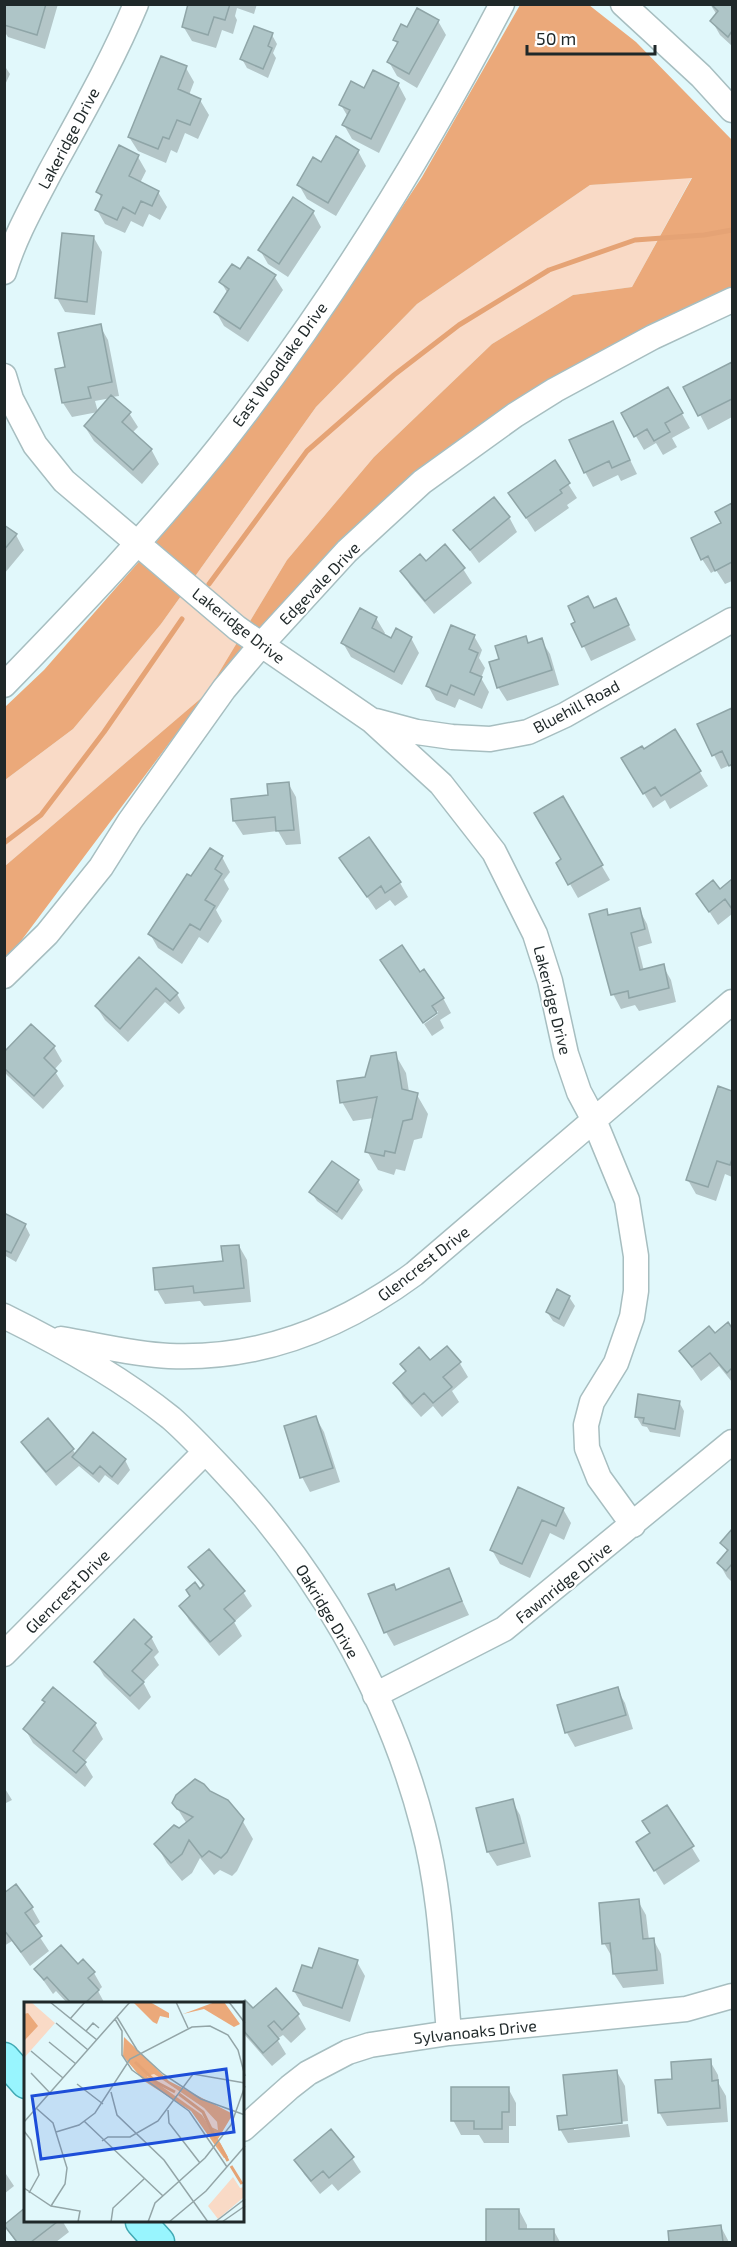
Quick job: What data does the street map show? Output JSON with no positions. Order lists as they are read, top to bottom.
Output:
{
  "streets": {
    "street": [
      "Lakeridge Drive",
      "East Woodlake Drive",
      "Edgevale Drive",
      "Bluehill Road",
      "Glencrest Drive",
      "Fawnridge Drive",
      "Oakridge Drive",
      "Sylvanoaks Drive"
    ]
  },
  "crossings": [
    ["Lakeridge Drive", "East Woodlake Drive"],
    ["Lakeridge Drive", "Edgevale Drive"],
    ["Lakeridge Drive", "Bluehill Road"],
    ["Lakeridge Drive", "Glencrest Drive"],
    ["Lakeridge Drive", "Fawnridge Drive"],
    ["Glencrest Drive", "Oakridge Drive"],
    ["Fawnridge Drive", "Oakridge Drive"],
    ["Oakridge Drive", "Sylvanoaks Drive"]
  ],
  "scale_bar": "50 m"
}
